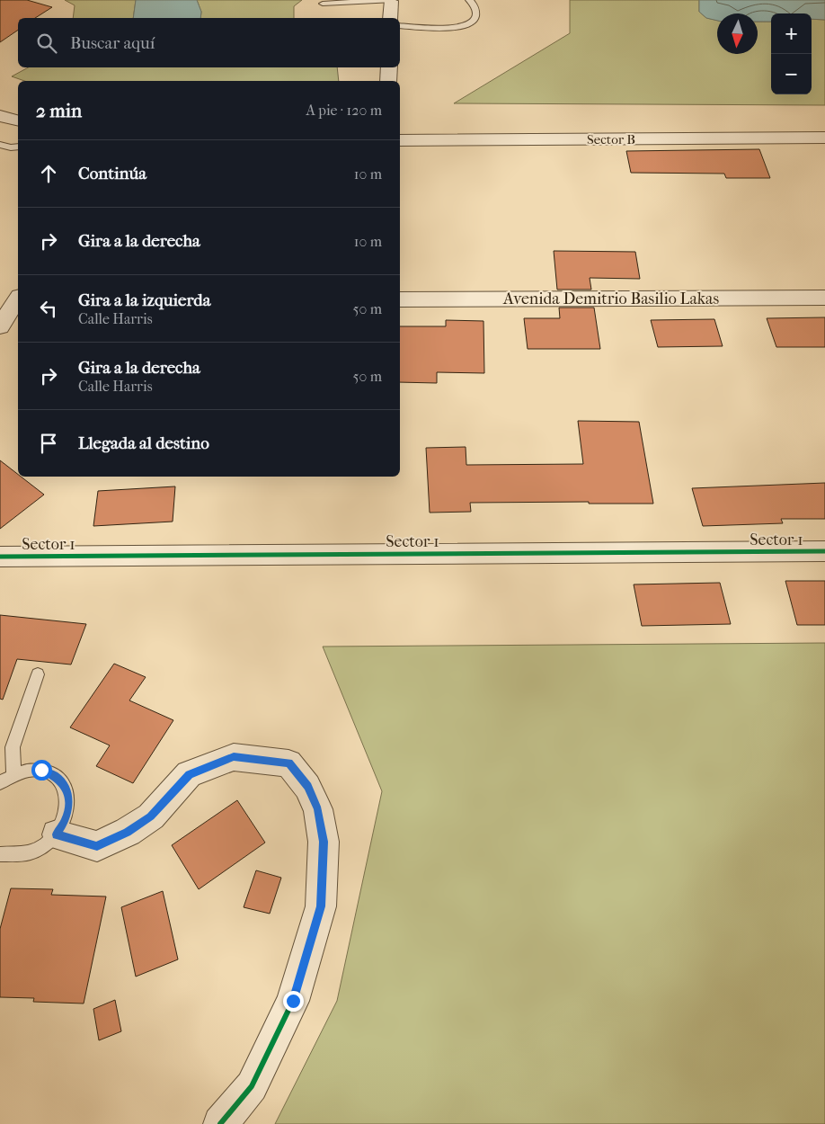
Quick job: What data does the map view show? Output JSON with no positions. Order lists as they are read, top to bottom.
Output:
{
  "streets": {
    "street": ["Sector B", "Avenida Demitrio Basilio Lakas", "Sector 1"]
  },
  "north": "bottom",
  "page": {
    "map_buttons": ["+", "−"],
    "search": "Buscar aquí",
    "heading": ["2 min", "A pie · 120 m"],
    "list": [
      ["Continúa", "10 m"],
      ["Gira a la derecha", "10 m"],
      ["Gira a la izquierda", "Calle Harris", "50 m"],
      ["Gira a la derecha", "Calle Harris", "50 m"],
      "Llegada al destino"
    ]
  }
}
